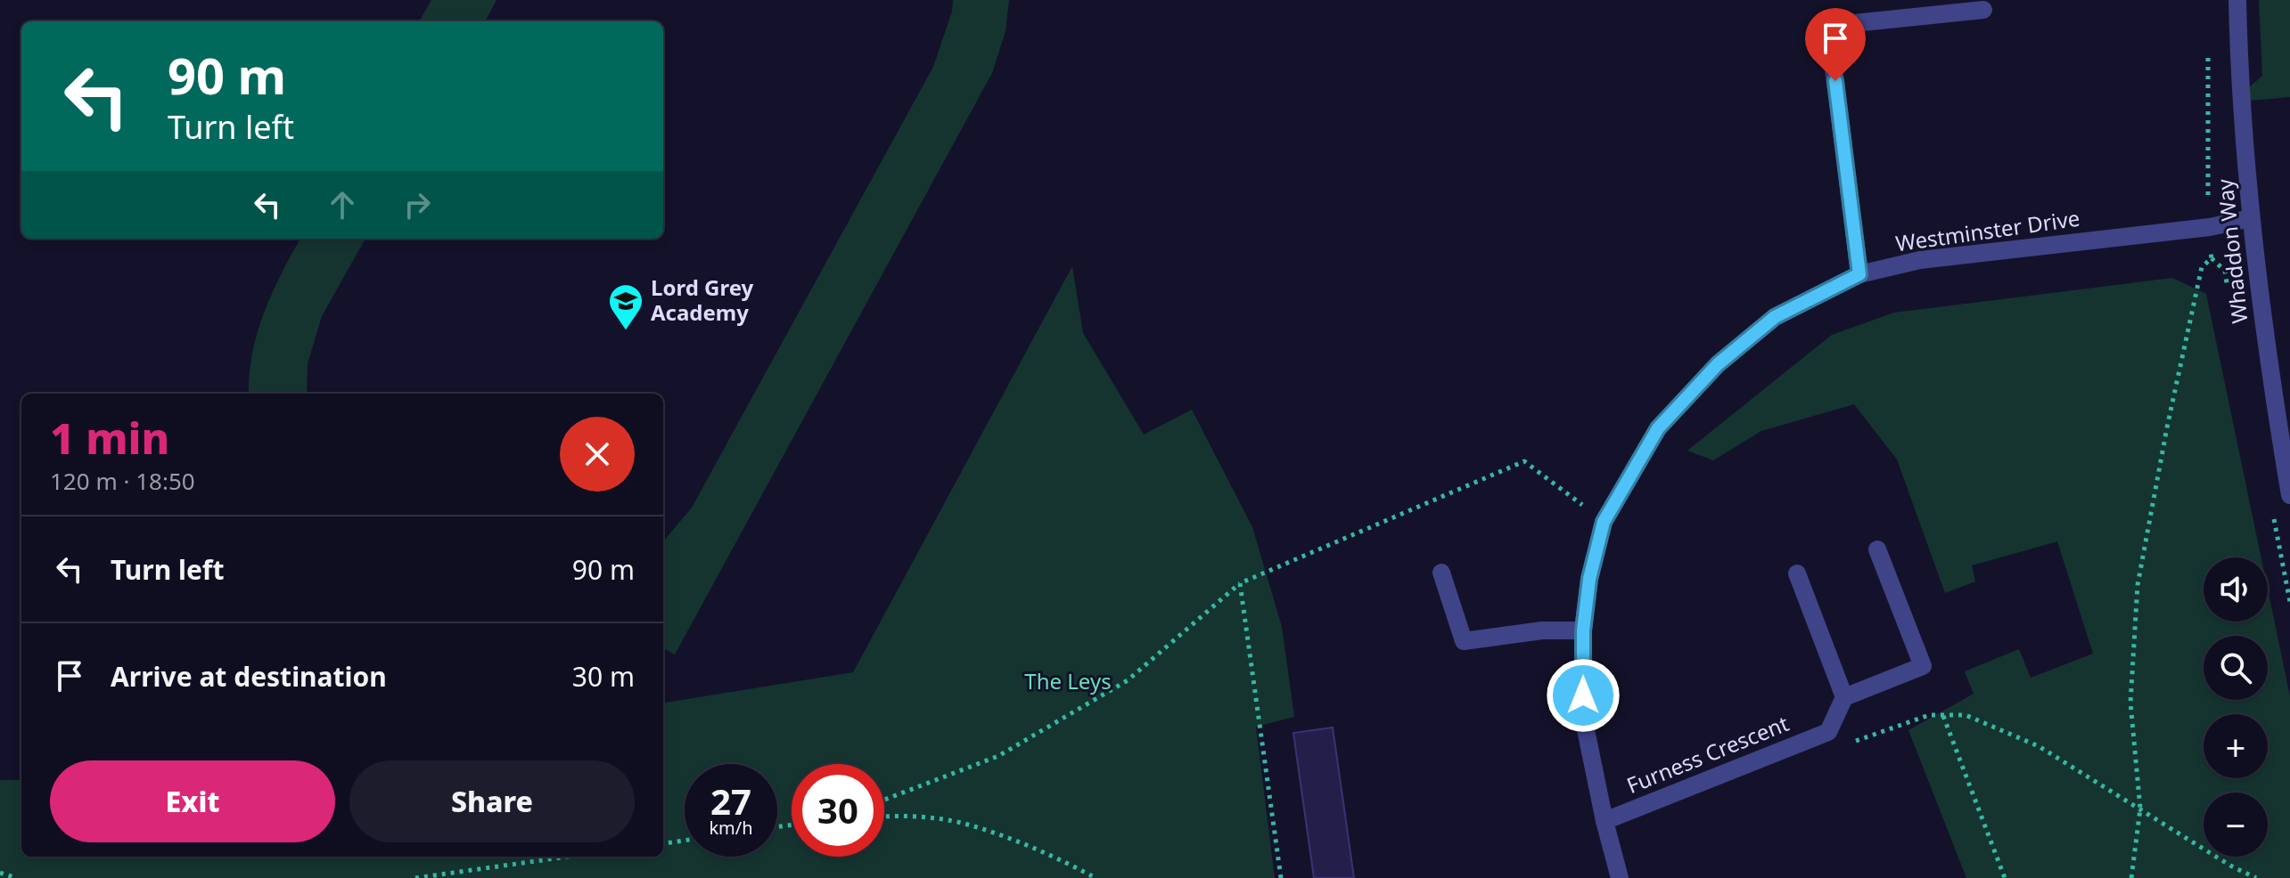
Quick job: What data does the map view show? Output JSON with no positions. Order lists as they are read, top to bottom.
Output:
{
  "streets": {
    "street": ["Westminster Drive", "Whaddon Way", "Furness Crescent"]
  },
  "crossings": [
    ["Westminster Drive", "Whaddon Way"],
    ["Westminster Drive", "Furness Crescent"]
  ],
  "parks": ["The Leys"],
  "places": {
    "school or university": ["Lord Grey Academy"]
  },
  "page": {
    "turn": ["90 m", "Turn left"],
    "heading": ["1 min", "120 m · 18:50"],
    "list": [
      {
        "name": "Turn left",
        "value": "90 m"
      },
      {
        "name": "Arrive at destination",
        "value": "30 m"
      }
    ],
    "map_buttons": ["+", "−"],
    "buttons": ["Exit", "Share"],
    "speed": "27 km/h",
    "limit": "30"
  }
}
